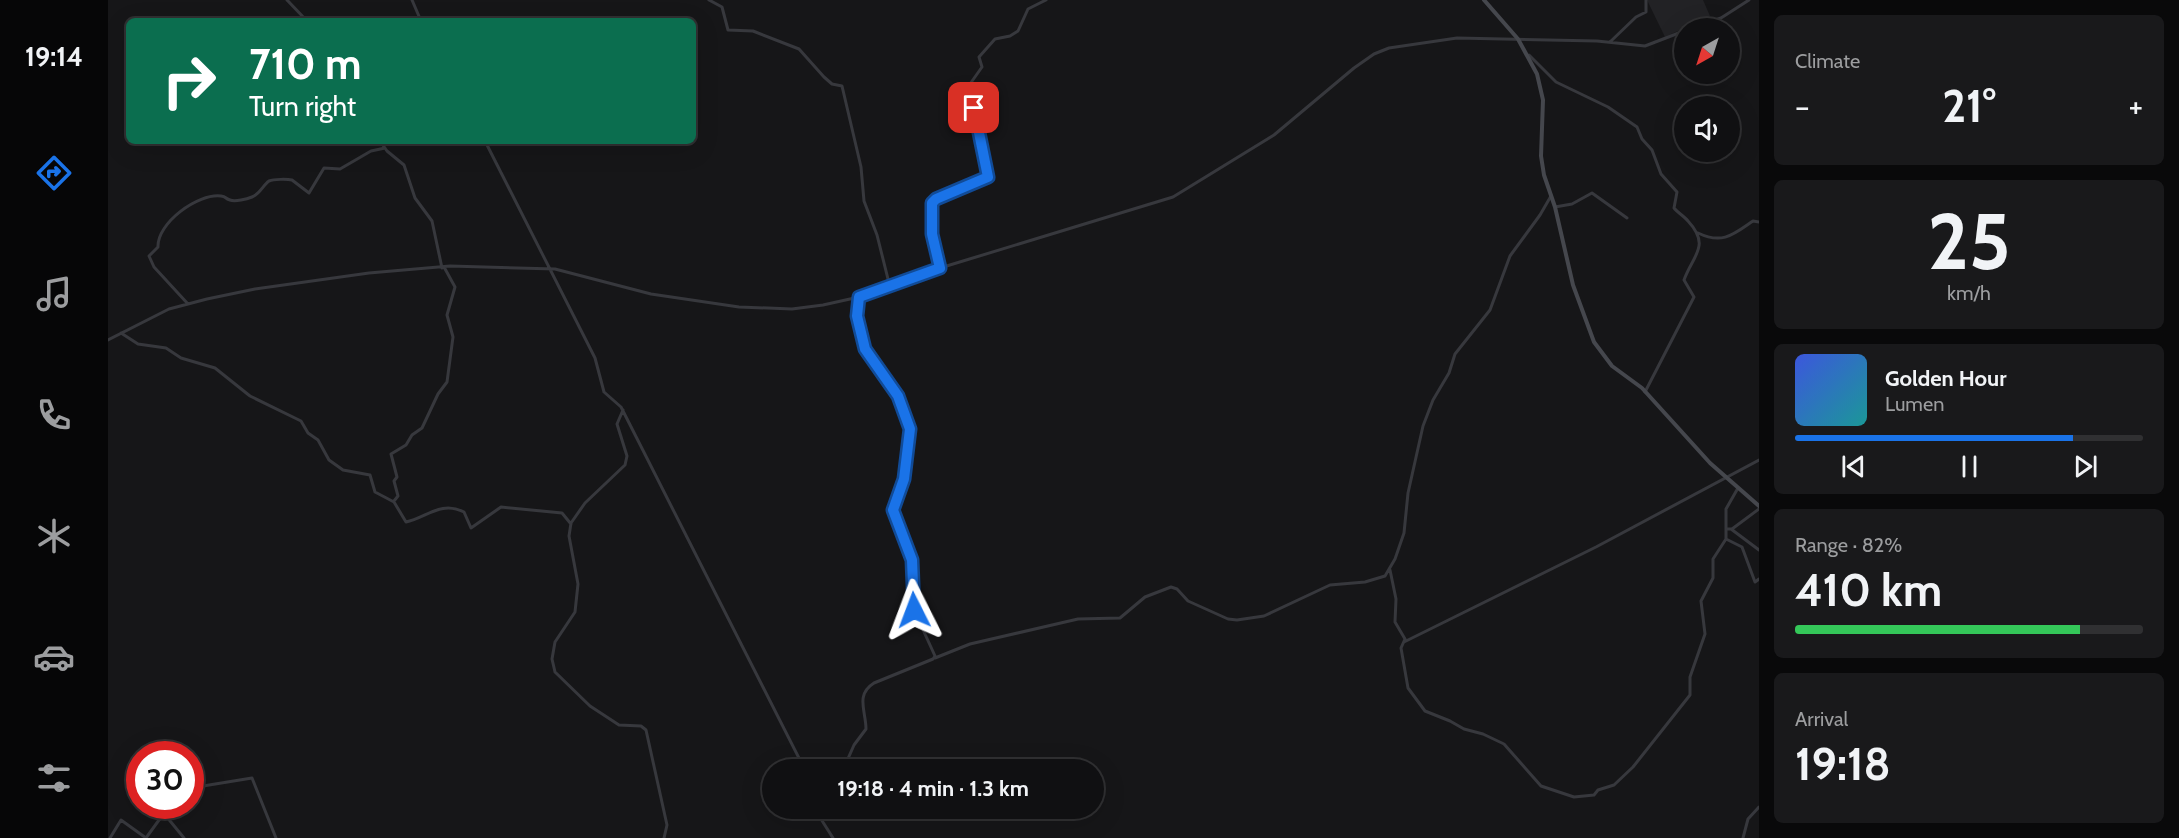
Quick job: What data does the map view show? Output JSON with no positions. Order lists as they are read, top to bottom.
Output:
{
  "north": "bottom left",
  "page": {
    "tabs": "19:14",
    "tile": [
      "Climate",
      ["25", "km/h"],
      ["Range · 82%", "410 km"],
      ["Arrival", "19:18"]
    ],
    "turn": ["710 m", "Turn right"],
    "heat": ["−", "21°", "+"],
    "song": ["Golden Hour", "Lumen"],
    "limit": "30",
    "trip": "19:18 · 4 min · 1.3 km"
  }
}
